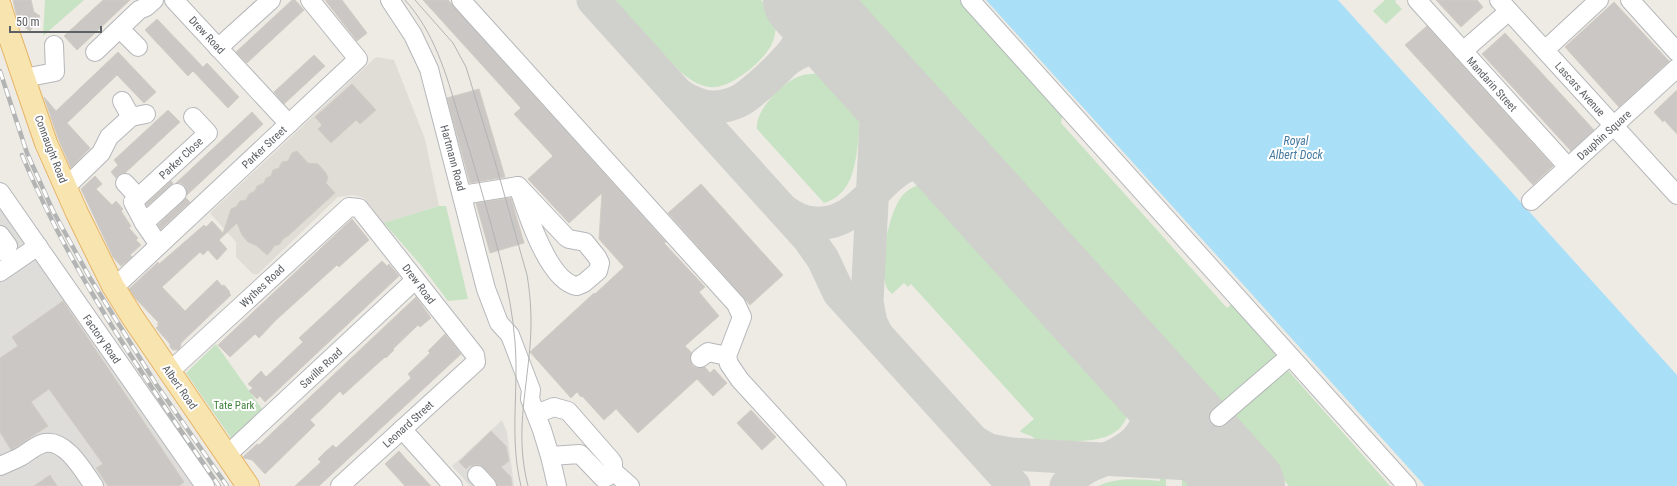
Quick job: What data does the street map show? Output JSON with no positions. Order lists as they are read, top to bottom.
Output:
{
  "streets": {
    "main road": ["Connaught Road", "Albert Road"],
    "street": [
      "Drew Road",
      "Mandarin Street",
      "Lascars Avenue",
      "Dauphin Square",
      "Parker Street",
      "Parker Close",
      "Hartmann Road",
      "Wythes Road",
      "Factory Road",
      "Saville Road",
      "Leonard Street"
    ]
  },
  "crossings": [
    ["Drew Road", "Parker Street"],
    ["Drew Road", "Wythes Road"],
    ["Drew Road", "Saville Road"],
    ["Drew Road", "Leonard Street"],
    ["Mandarin Street", "Dauphin Square"],
    ["Lascars Avenue", "Dauphin Square"],
    ["Parker Street", "Connaught Road"],
    ["Parker Street", "Albert Road"],
    ["Connaught Road", "Albert Road"],
    ["Wythes Road", "Albert Road"],
    ["Saville Road", "Albert Road"]
  ],
  "water": ["Royal Albert Dock"],
  "parks": ["Tate Park"],
  "scale_bar": "50 m"
}
